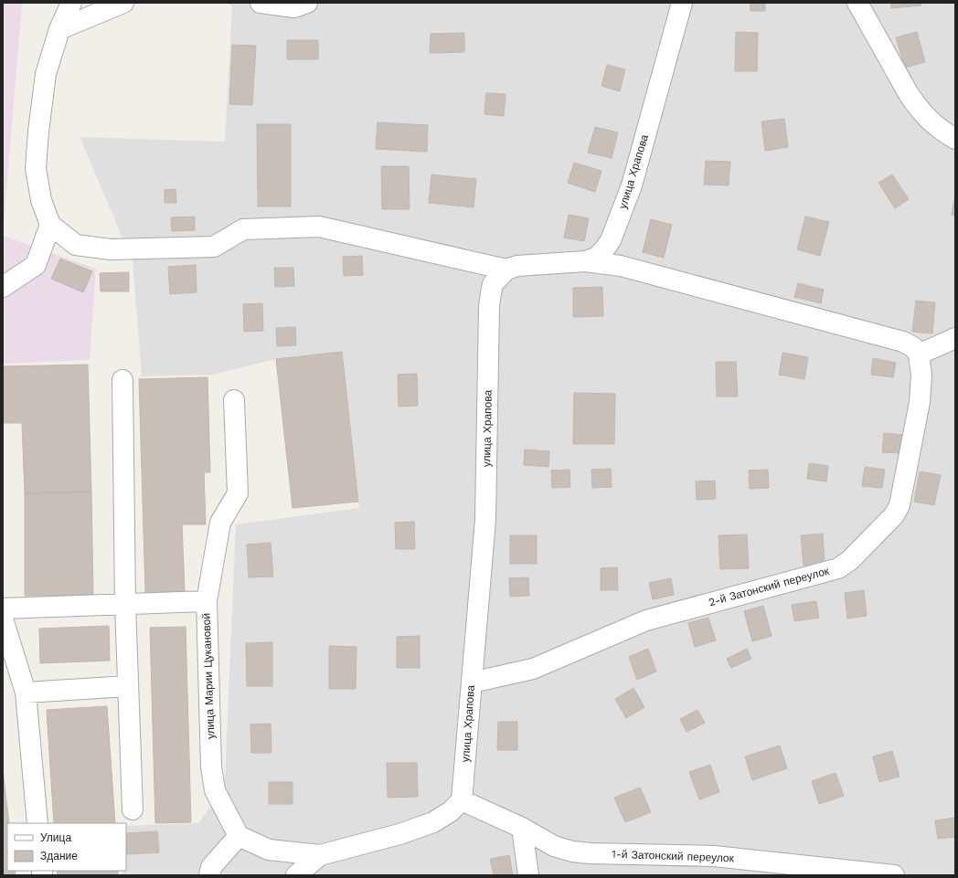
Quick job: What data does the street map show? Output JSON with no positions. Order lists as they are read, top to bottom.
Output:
{
  "streets": {
    "street": [
      "улица Храпова",
      "2-й Затонский переулок",
      "улица Марии Цукановой",
      "1-й Затонский переулок"
    ]
  },
  "crossings": [
    ["улица Храпова", "2-й Затонский переулок"],
    ["улица Храпова", "1-й Затонский переулок"]
  ],
  "legend": ["Улица", "Здание"]
}
